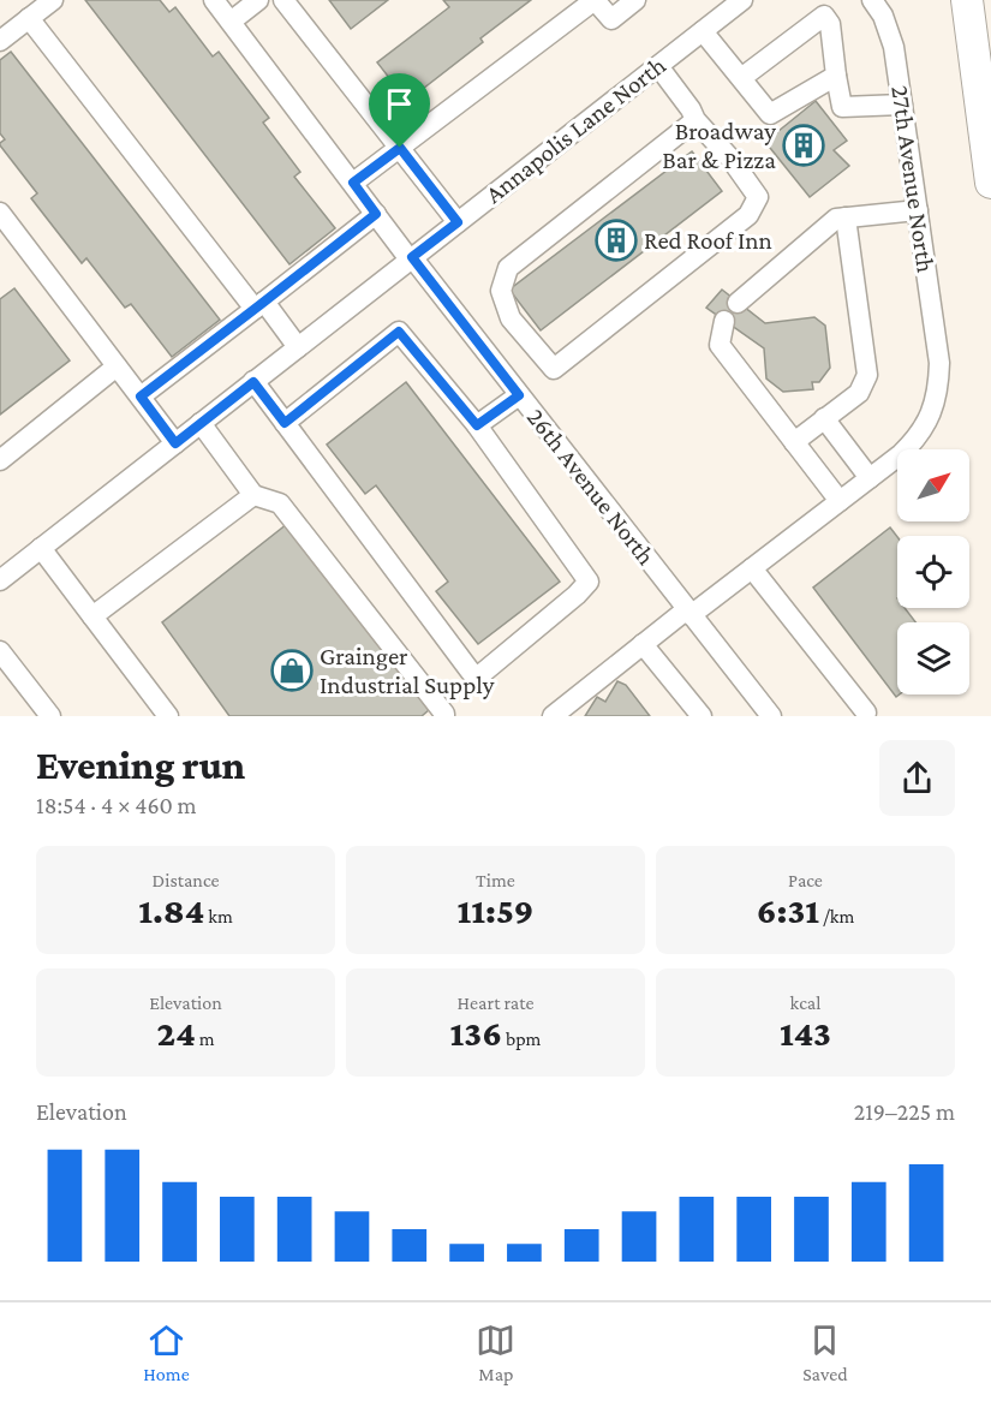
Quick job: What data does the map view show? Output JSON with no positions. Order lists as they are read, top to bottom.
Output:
{
  "streets": {
    "street": ["Annapolis Lane North", "27th Avenue North", "26th Avenue North"]
  },
  "crossings": [
    ["Annapolis Lane North", "26th Avenue North"],
    ["27th Avenue North", "26th Avenue North"]
  ],
  "places": {
    "building": ["Broadway Bar & Pizza", "Red Roof Inn"],
    "shop": ["Grainger Industrial Supply"]
  },
  "north": "top right",
  "page": {
    "heading": ["Evening run", "18:54 · 4 × 460 m"],
    "stats": [
      ["Distance", "1.84 km"],
      ["Time", "11:59"],
      ["Pace", "6:31 /km"],
      ["Elevation", "24 m"],
      ["Heart rate", "136 bpm"],
      ["kcal", "143"]
    ],
    "chart": ["Elevation", "219–225 m"],
    "tabs": ["Home", "Map", "Saved"]
  }
}
